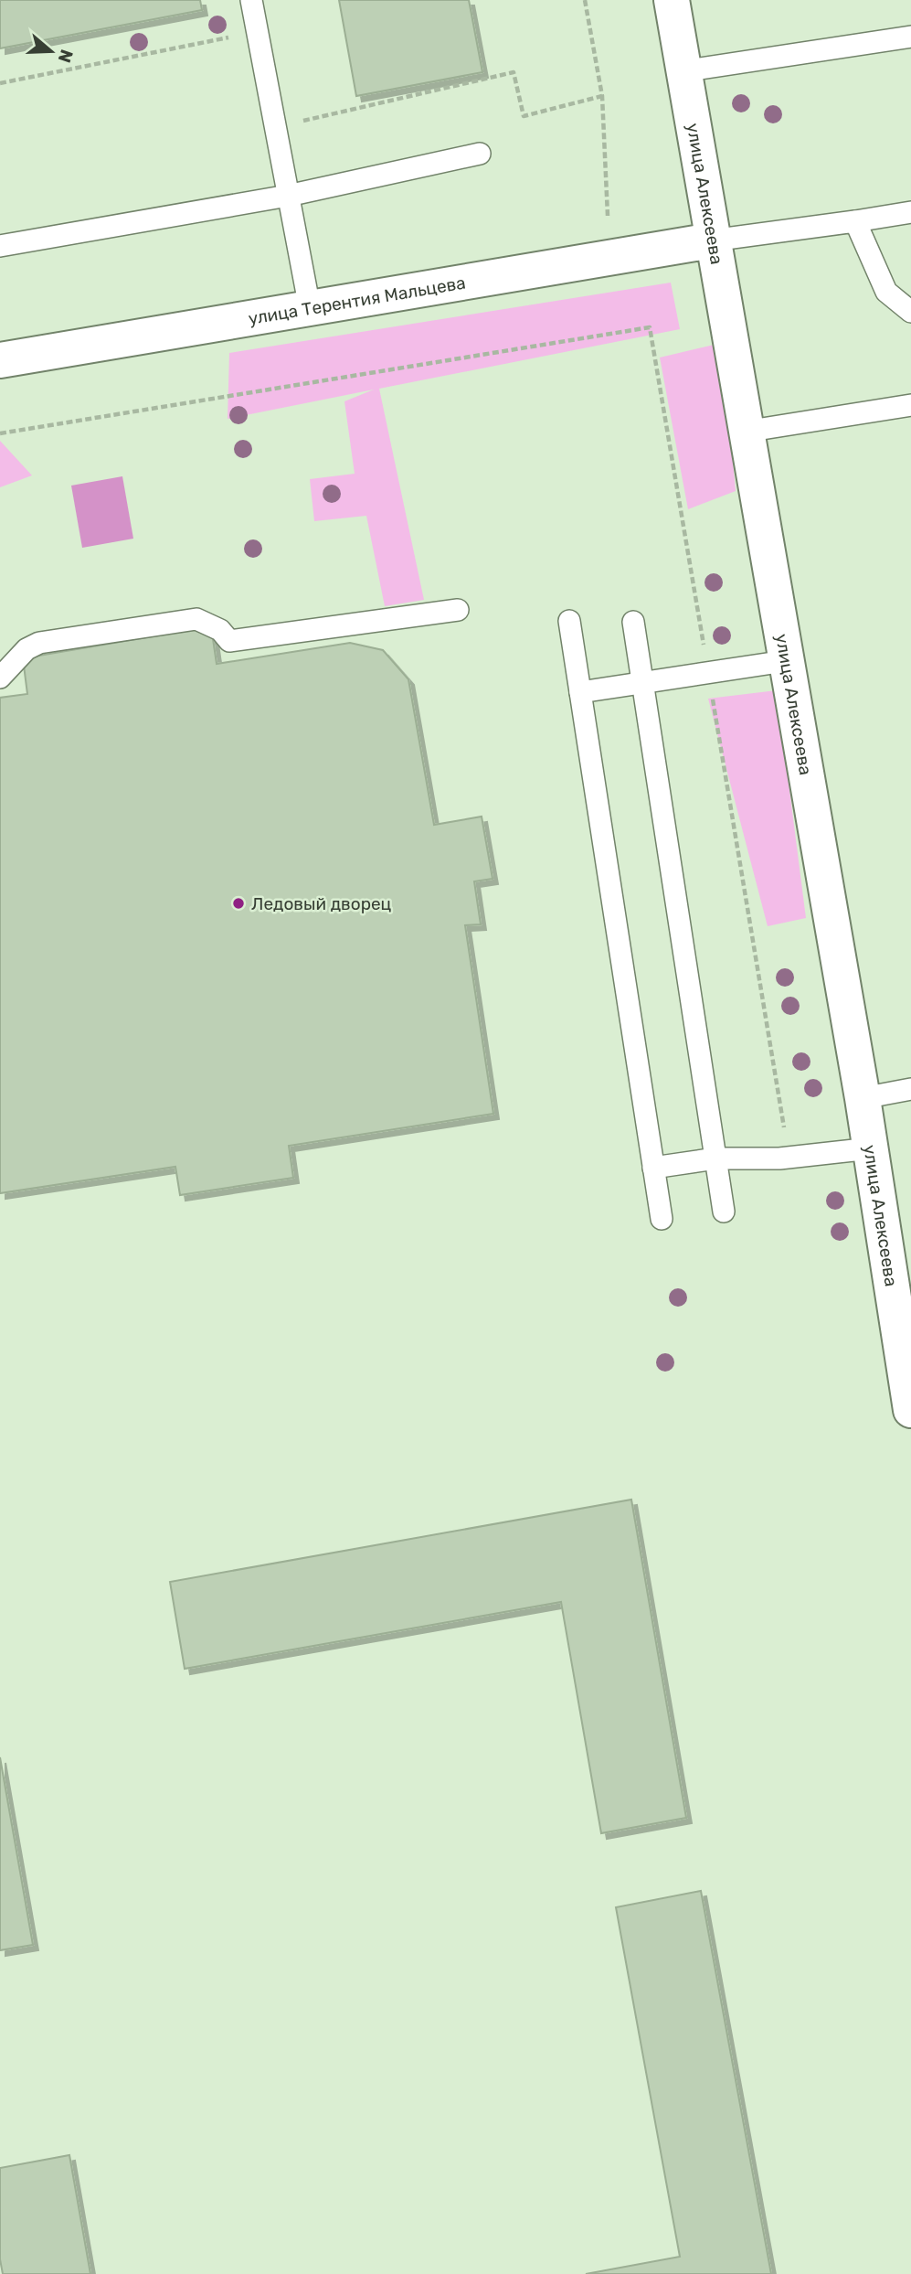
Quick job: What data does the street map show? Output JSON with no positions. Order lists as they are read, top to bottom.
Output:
{
  "streets": {
    "street": ["улица Алексеева", "улица Терентия Мальцева"]
  },
  "crossings": [
    ["улица Алексеева", "улица Терентия Мальцева"]
  ],
  "places": ["Ледовый дворец"],
  "north": "right"
}
